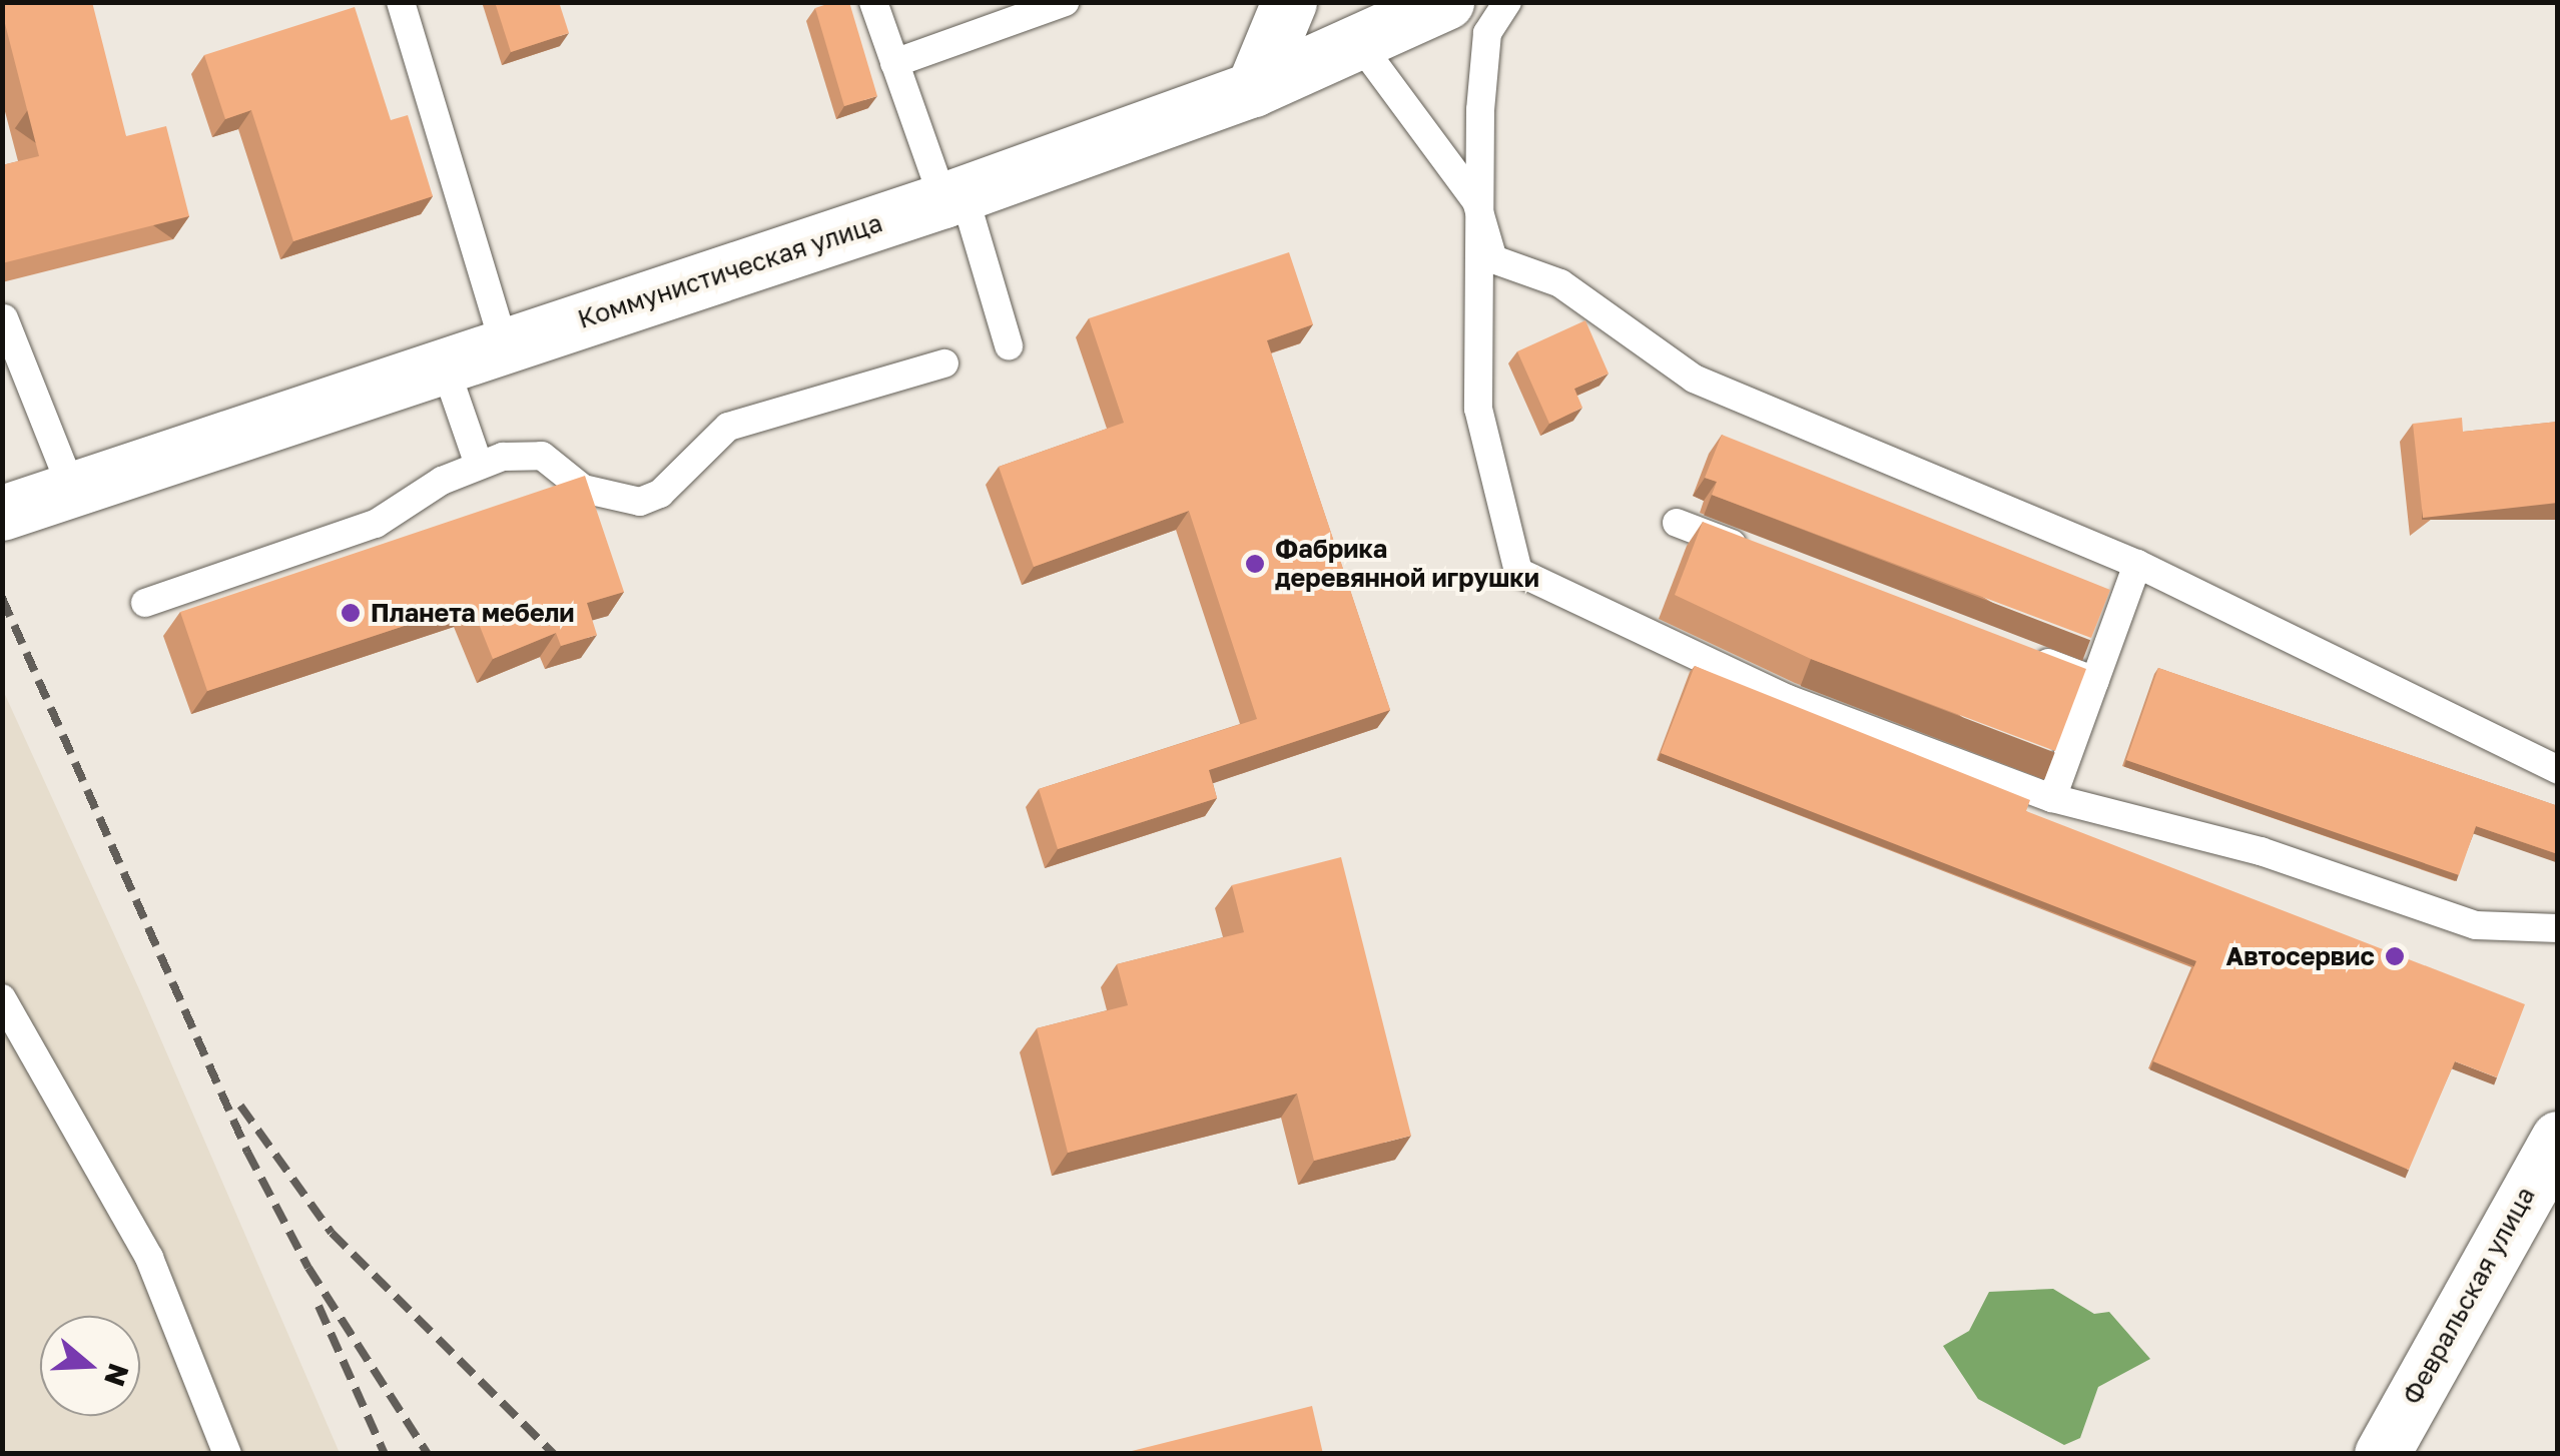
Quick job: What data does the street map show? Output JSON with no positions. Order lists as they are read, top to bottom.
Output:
{
  "streets": {
    "main road": ["Коммунистическая улица", "Февральская улица"]
  },
  "places": ["Фабрика деревянной игрушки", "Планета мебели", "Автосервис"],
  "north": "right"
}
